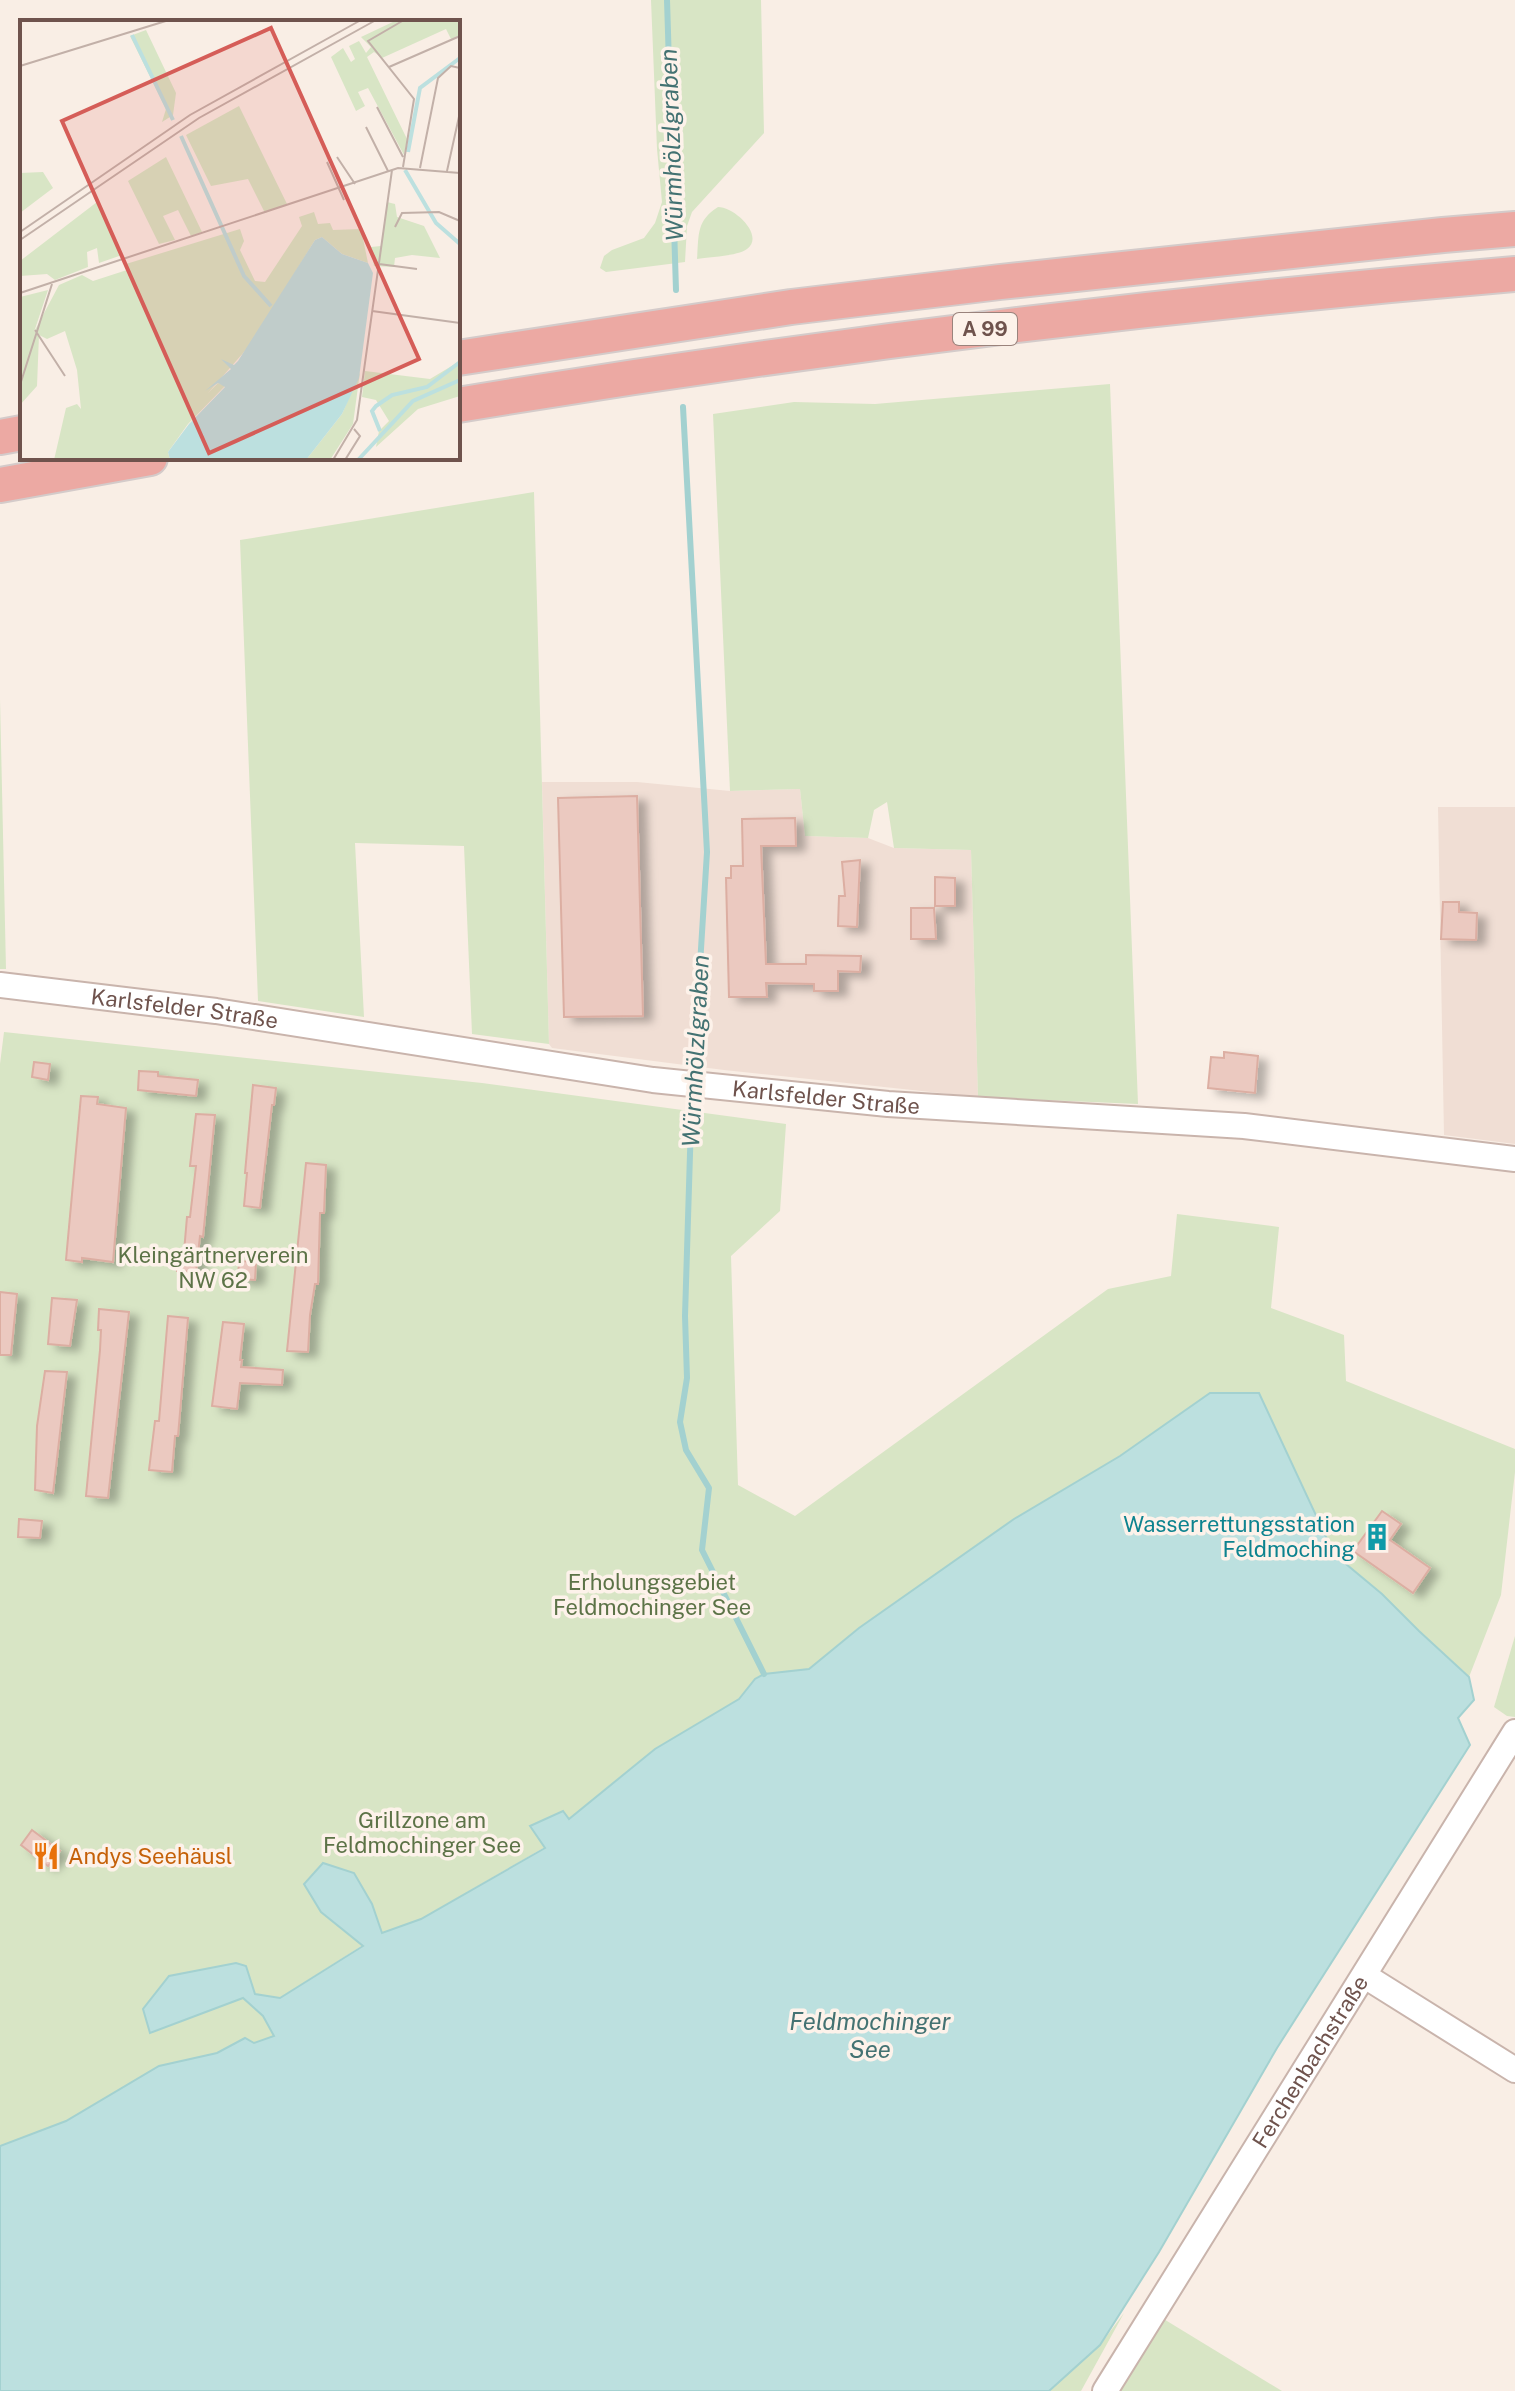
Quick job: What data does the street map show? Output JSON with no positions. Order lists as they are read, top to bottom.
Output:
{
  "streets": {
    "highway": ["A 99"],
    "street": ["Karlsfelder Straße", "Ferchenbachstraße"]
  },
  "water": ["Würmhölzlgraben", "Feldmochinger See"],
  "parks": ["Kleingärtnerverein NW 62", "Erholungsgebiet Feldmochinger See", "Grillzone am Feldmochinger See"],
  "places": {
    "building": ["Wasserrettungsstation Feldmoching"],
    "restaurant": ["Andys Seehäusl"]
  }
}
